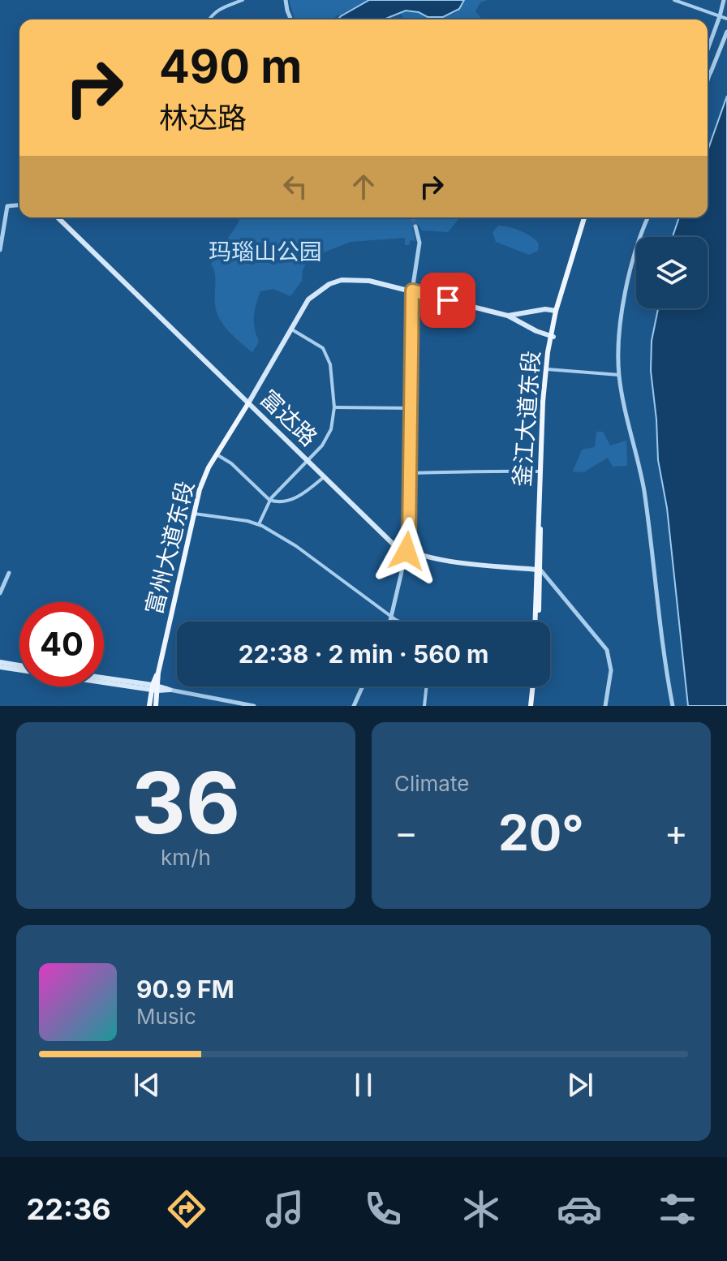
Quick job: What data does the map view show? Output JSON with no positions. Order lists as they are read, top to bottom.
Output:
{
  "streets": {
    "main road": ["富达路", "釜江大道东段", "富州大道东段"]
  },
  "crossings": [
    ["富达路", "釜江大道东段"],
    ["富达路", "富州大道东段"]
  ],
  "parks": ["玛瑙山公园"],
  "page": {
    "turn": ["490 m", "林达路"],
    "limit": "40",
    "trip": "22:38 · 2 min · 560 m",
    "tile": [
      ["36", "km/h"],
      "Climate"
    ],
    "heat": ["−", "20°", "+"],
    "song": ["90.9 FM", "Music"],
    "tabs": "22:36"
  }
}
